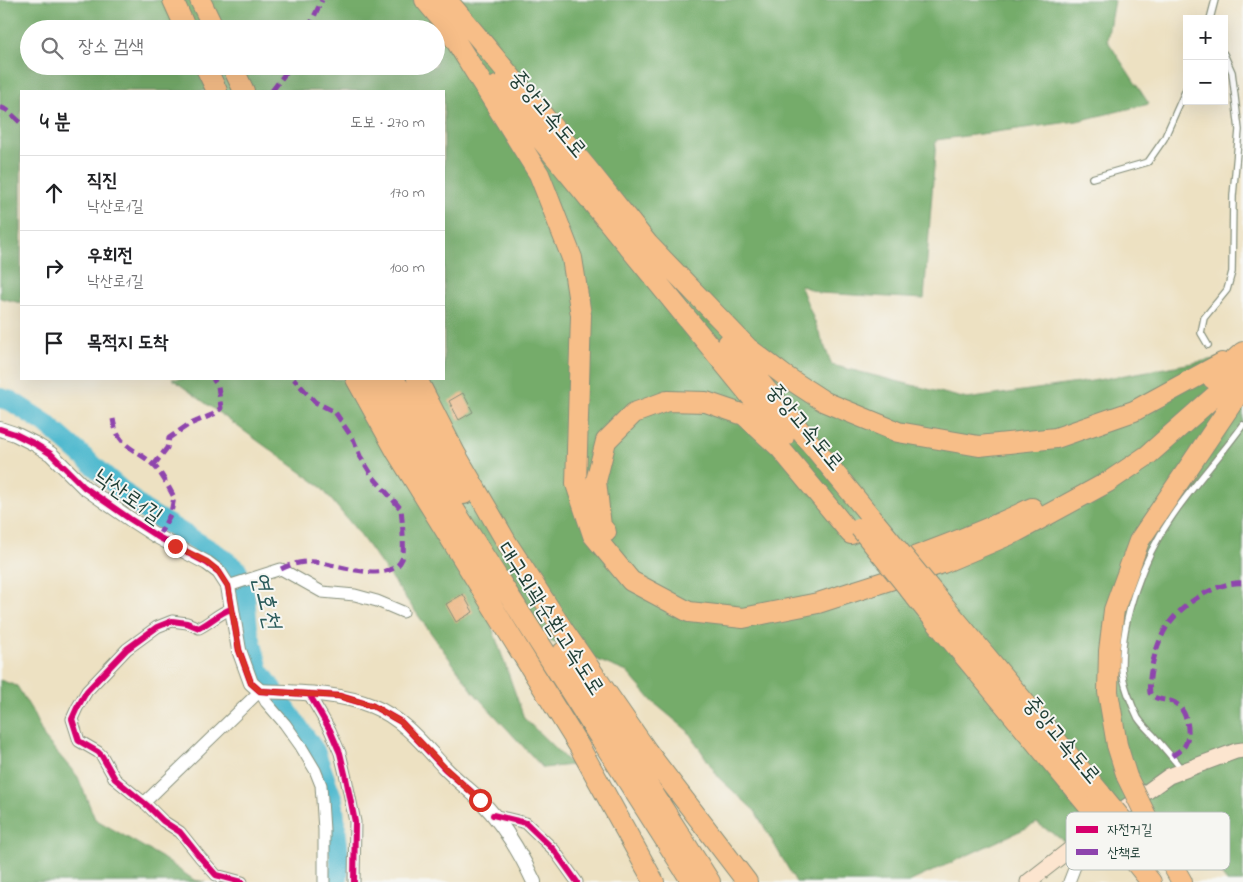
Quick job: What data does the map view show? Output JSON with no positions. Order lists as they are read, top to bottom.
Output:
{
  "streets": {
    "highway": ["중앙고속도로", "대구외곽순환고속도로"],
    "street": ["낙산로1길"]
  },
  "water": ["연호천"],
  "legend": ["자전거길", "산책로"],
  "page": {
    "map_buttons": ["+", "−"],
    "search": "장소 검색",
    "heading": ["4 분", "도보 · 270 m"],
    "list": [
      ["직진", "낙산로1길", "170 m"],
      ["우회전", "낙산로1길", "100 m"],
      "목적지 도착"
    ]
  }
}
